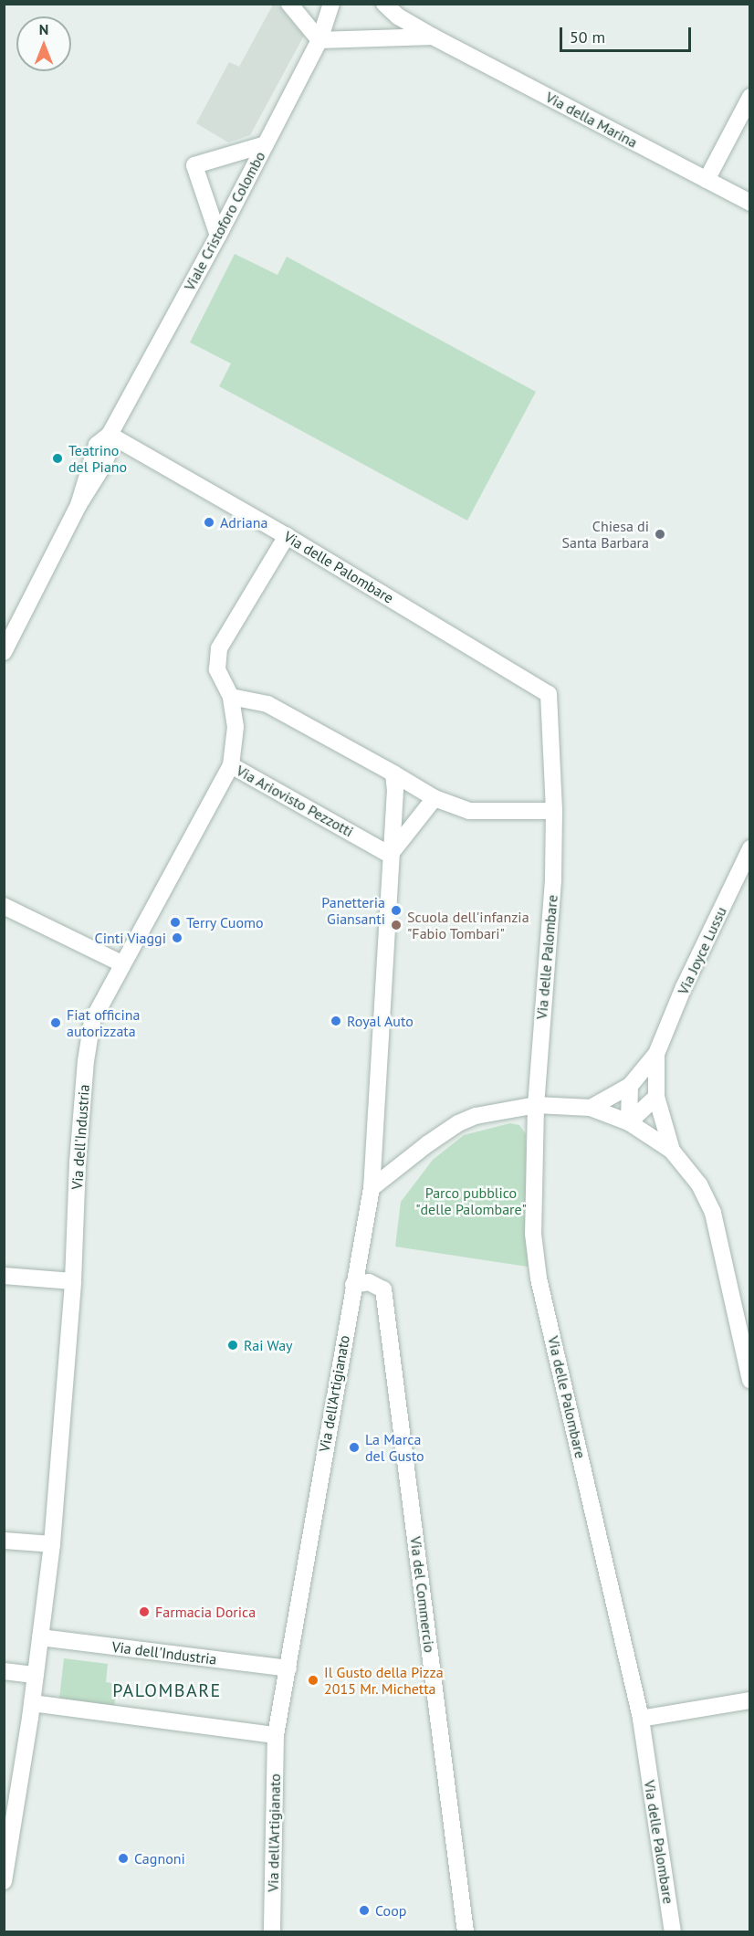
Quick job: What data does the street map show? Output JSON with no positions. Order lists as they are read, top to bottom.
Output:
{
  "streets": {
    "street": [
      "Via della Marina",
      "Viale Cristoforo Colombo",
      "Via delle Palombare",
      "Via Ariovisto Pezzotti",
      "Via Joyce Lussu",
      "Via dell'Industria",
      "Via dell'Artigianato",
      "Via del Commercio"
    ]
  },
  "crossings": [
    ["Via della Marina", "Viale Cristoforo Colombo"],
    ["Viale Cristoforo Colombo", "Via delle Palombare"],
    ["Via delle Palombare", "Via Ariovisto Pezzotti"],
    ["Via Ariovisto Pezzotti", "Via dell'Industria"],
    ["Via Ariovisto Pezzotti", "Via dell'Artigianato"],
    ["Via dell'Industria", "Via dell'Artigianato"],
    ["Via dell'Artigianato", "Via del Commercio"]
  ],
  "districts": ["PALOMBARE"],
  "parks": ["Parco pubblico \"delle Palombare\""],
  "places": [
    "Teatrino del Piano",
    "Adriana",
    "Chiesa di Santa Barbara",
    "Panetteria Giansanti",
    "Terry Cuomo",
    "Scuola dell'infanzia \"Fabio Tombari\"",
    "Cinti Viaggi",
    "Royal Auto",
    "Fiat officina autorizzata",
    "Rai Way",
    "La Marca del Gusto",
    "Farmacia Dorica",
    "Il Gusto della Pizza 2015 Mr. Michetta",
    "Cagnoni",
    "Coop"
  ],
  "scale_bar": "50 m",
  "north": "top"
}
